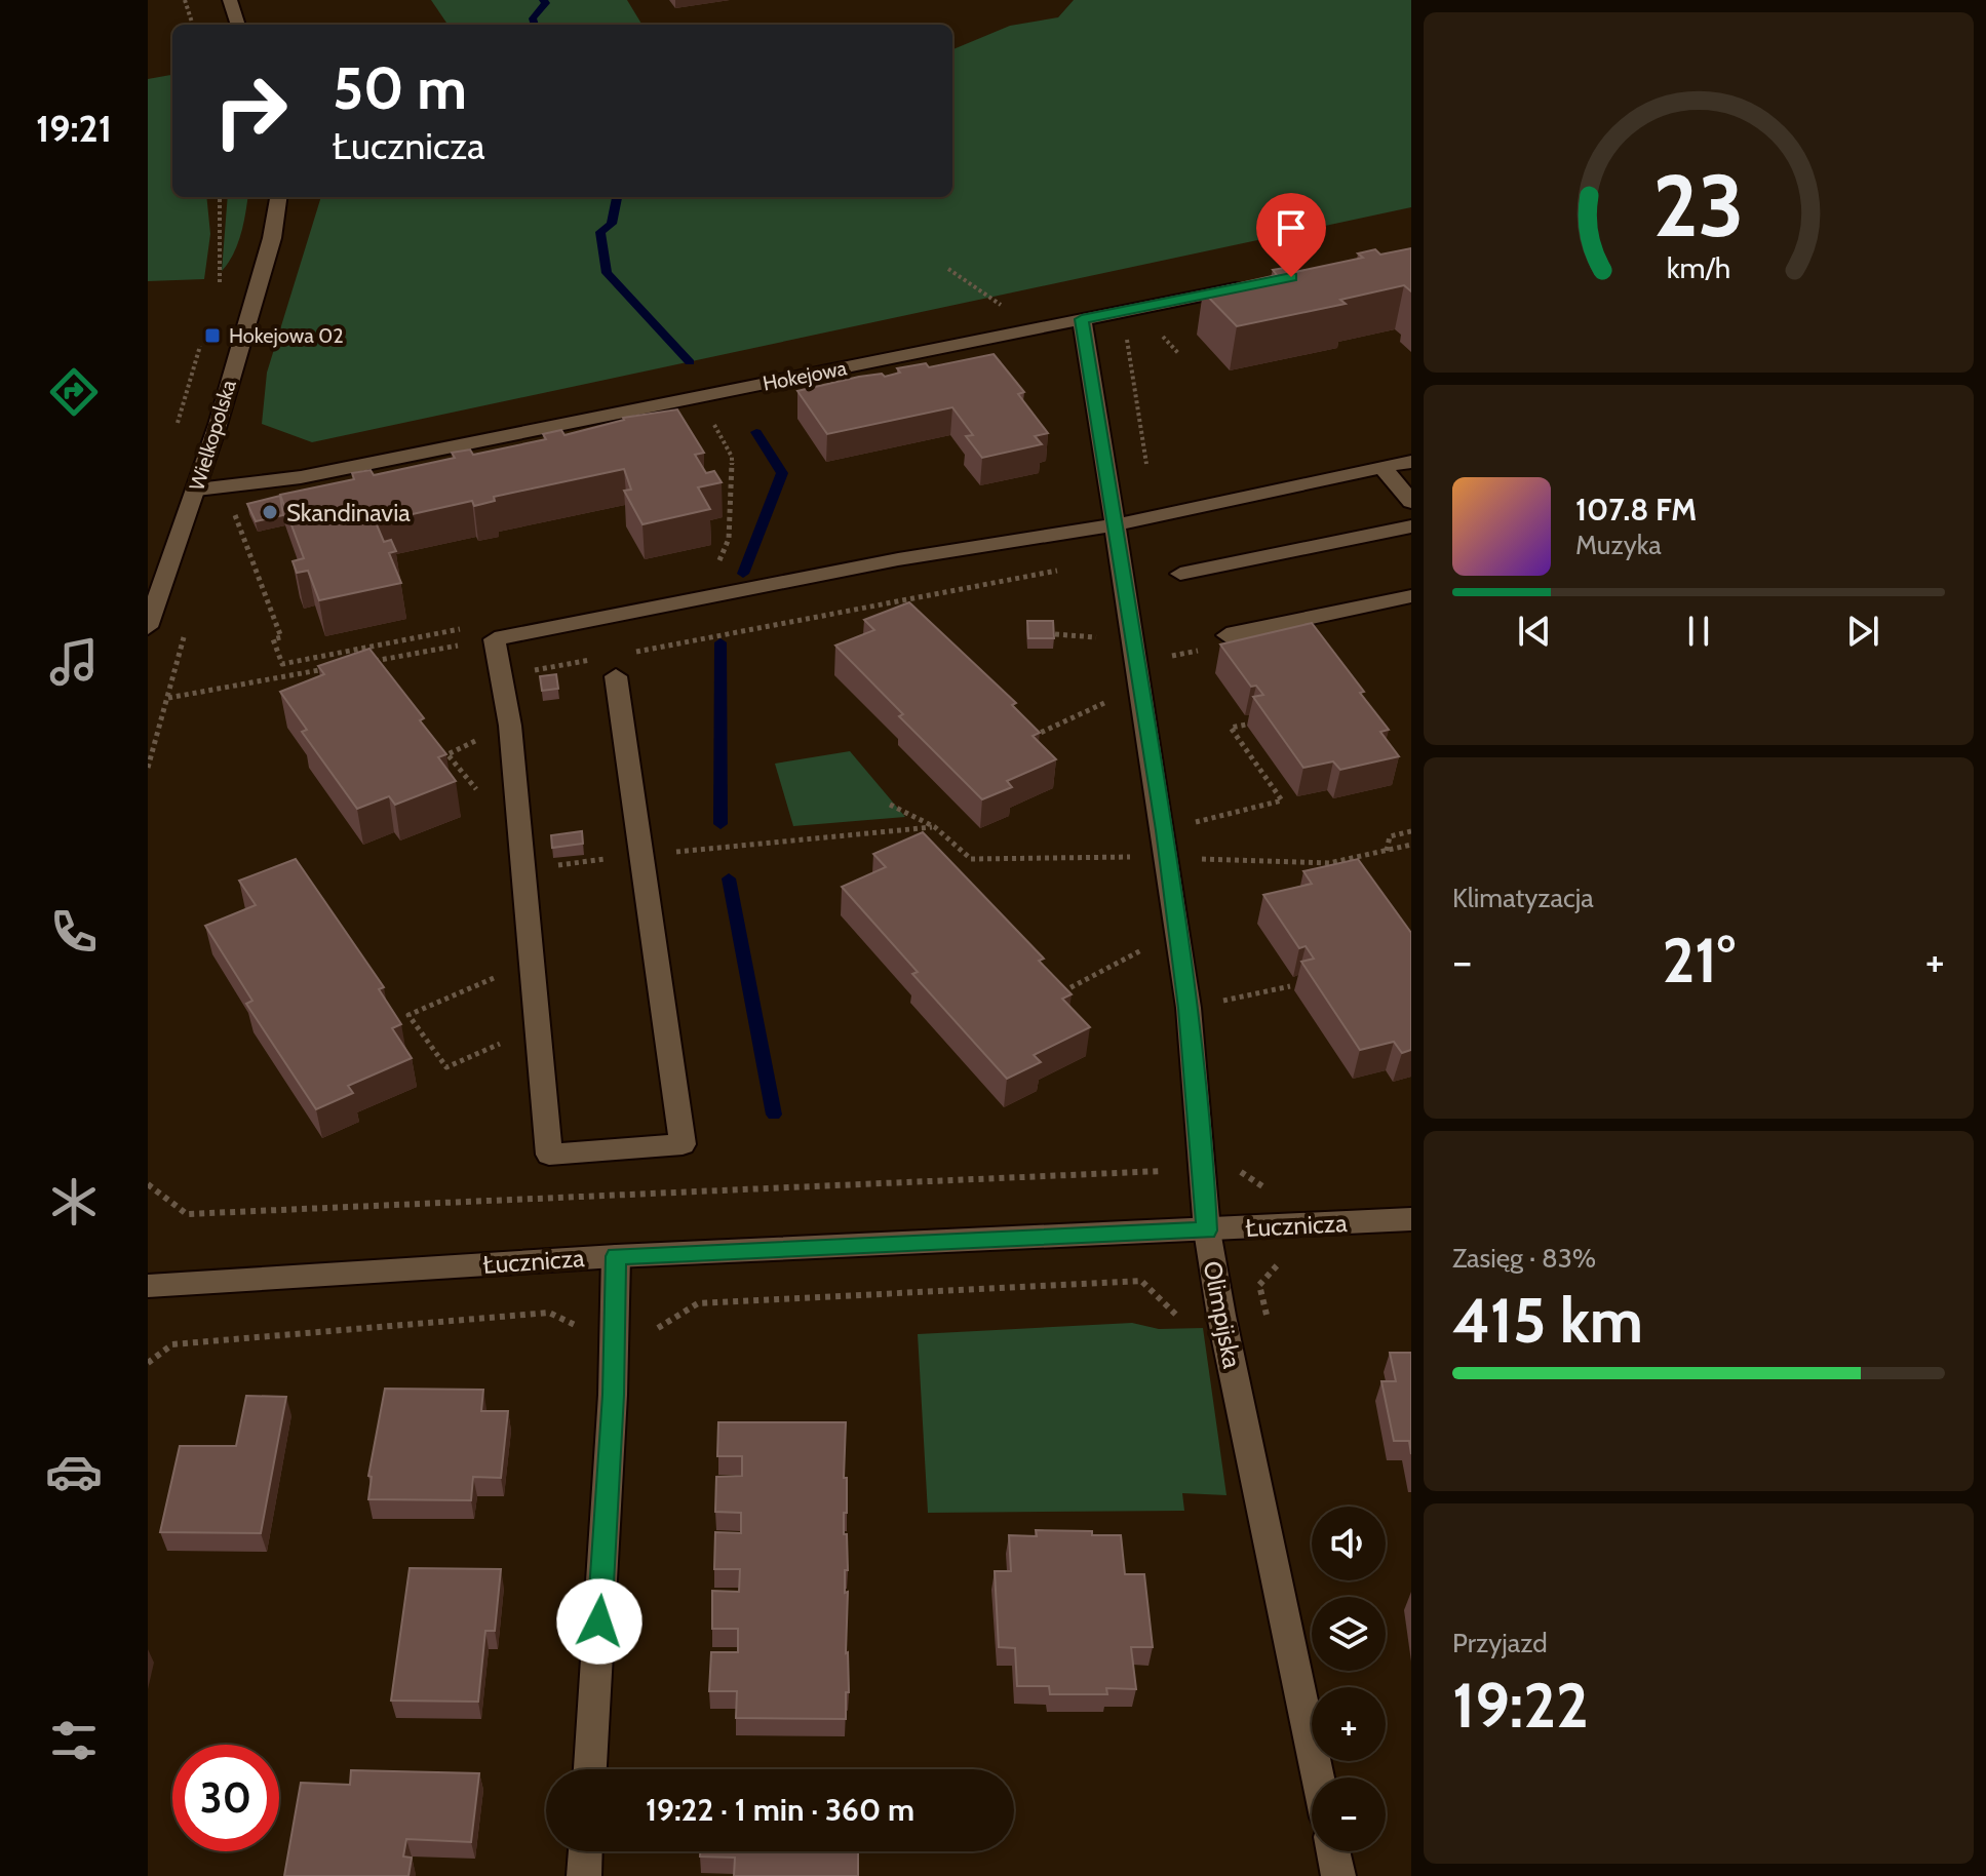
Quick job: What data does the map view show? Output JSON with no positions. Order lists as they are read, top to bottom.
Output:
{
  "streets": {
    "street": [
      "Hokejowa",
      "Wielkopolska",
      "Łucznicza",
      "Olimpijska"
    ]
  },
  "crossings": [
    ["Hokejowa", "Wielkopolska"],
    ["Hokejowa", "Olimpijska"],
    ["Łucznicza", "Olimpijska"]
  ],
  "places": {
    "transit": ["Hokejowa 02"],
    "other": ["Skandinavia"]
  },
  "page": {
    "tabs": "19:21",
    "turn": ["50 m", "Łucznicza"],
    "song": ["107.8 FM", "Muzyka"],
    "tile": [
      "Klimatyzacja",
      ["Zasięg · 83%", "415 km"],
      ["Przyjazd", "19:22"]
    ],
    "heat": ["−", "21°", "+"],
    "map_buttons": ["+", "−"],
    "limit": "30",
    "trip": "19:22 · 1 min · 360 m",
    "gauge": ["23", "km/h"]
  }
}
